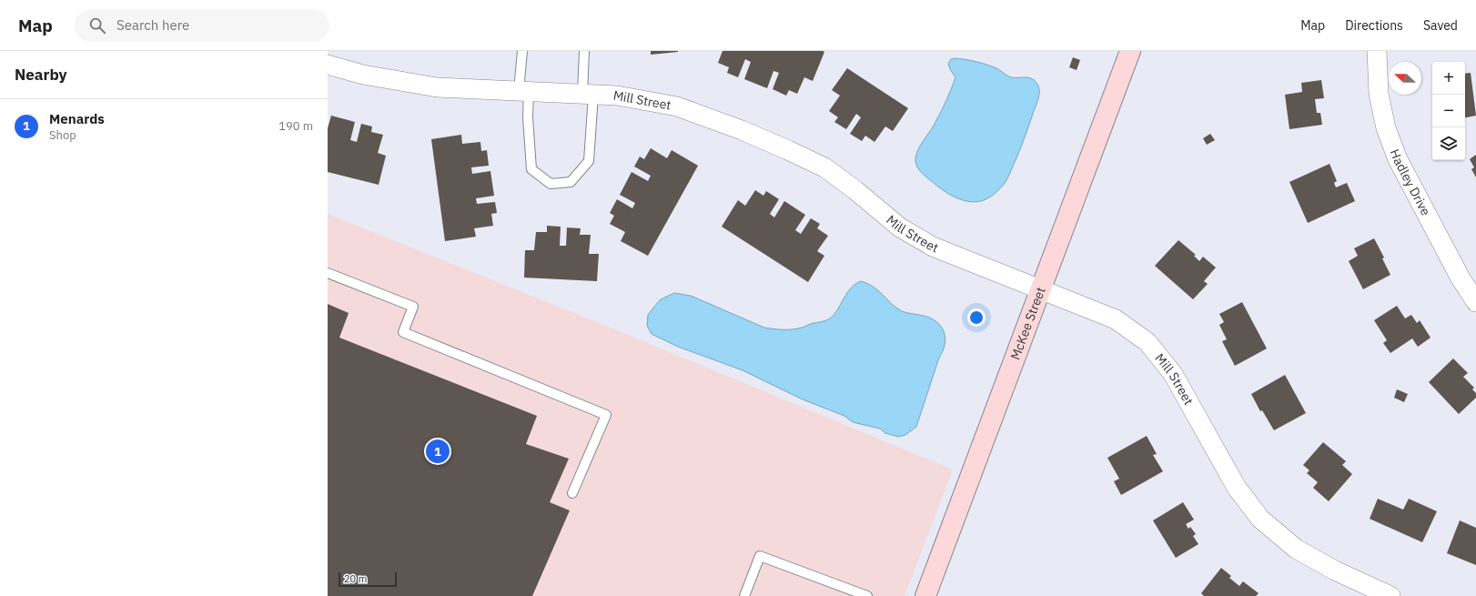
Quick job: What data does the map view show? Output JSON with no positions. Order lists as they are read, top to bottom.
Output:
{
  "streets": {
    "street": ["Mill Street", "Hadley Drive", "McKee Street"]
  },
  "crossings": [
    ["Mill Street", "McKee Street"]
  ],
  "scale_bar": "20 m",
  "north": "left",
  "page": {
    "header": "Map",
    "search": "Search here",
    "nav": ["Map", "Directions", "Saved"],
    "heading": "Nearby",
    "map_buttons": ["+", "−"],
    "list": [
      {
        "mark": "1",
        "name": "Menards",
        "note": "Shop",
        "value": "190 m"
      }
    ],
    "pins": "1",
    "scale": "20 m"
  }
}
